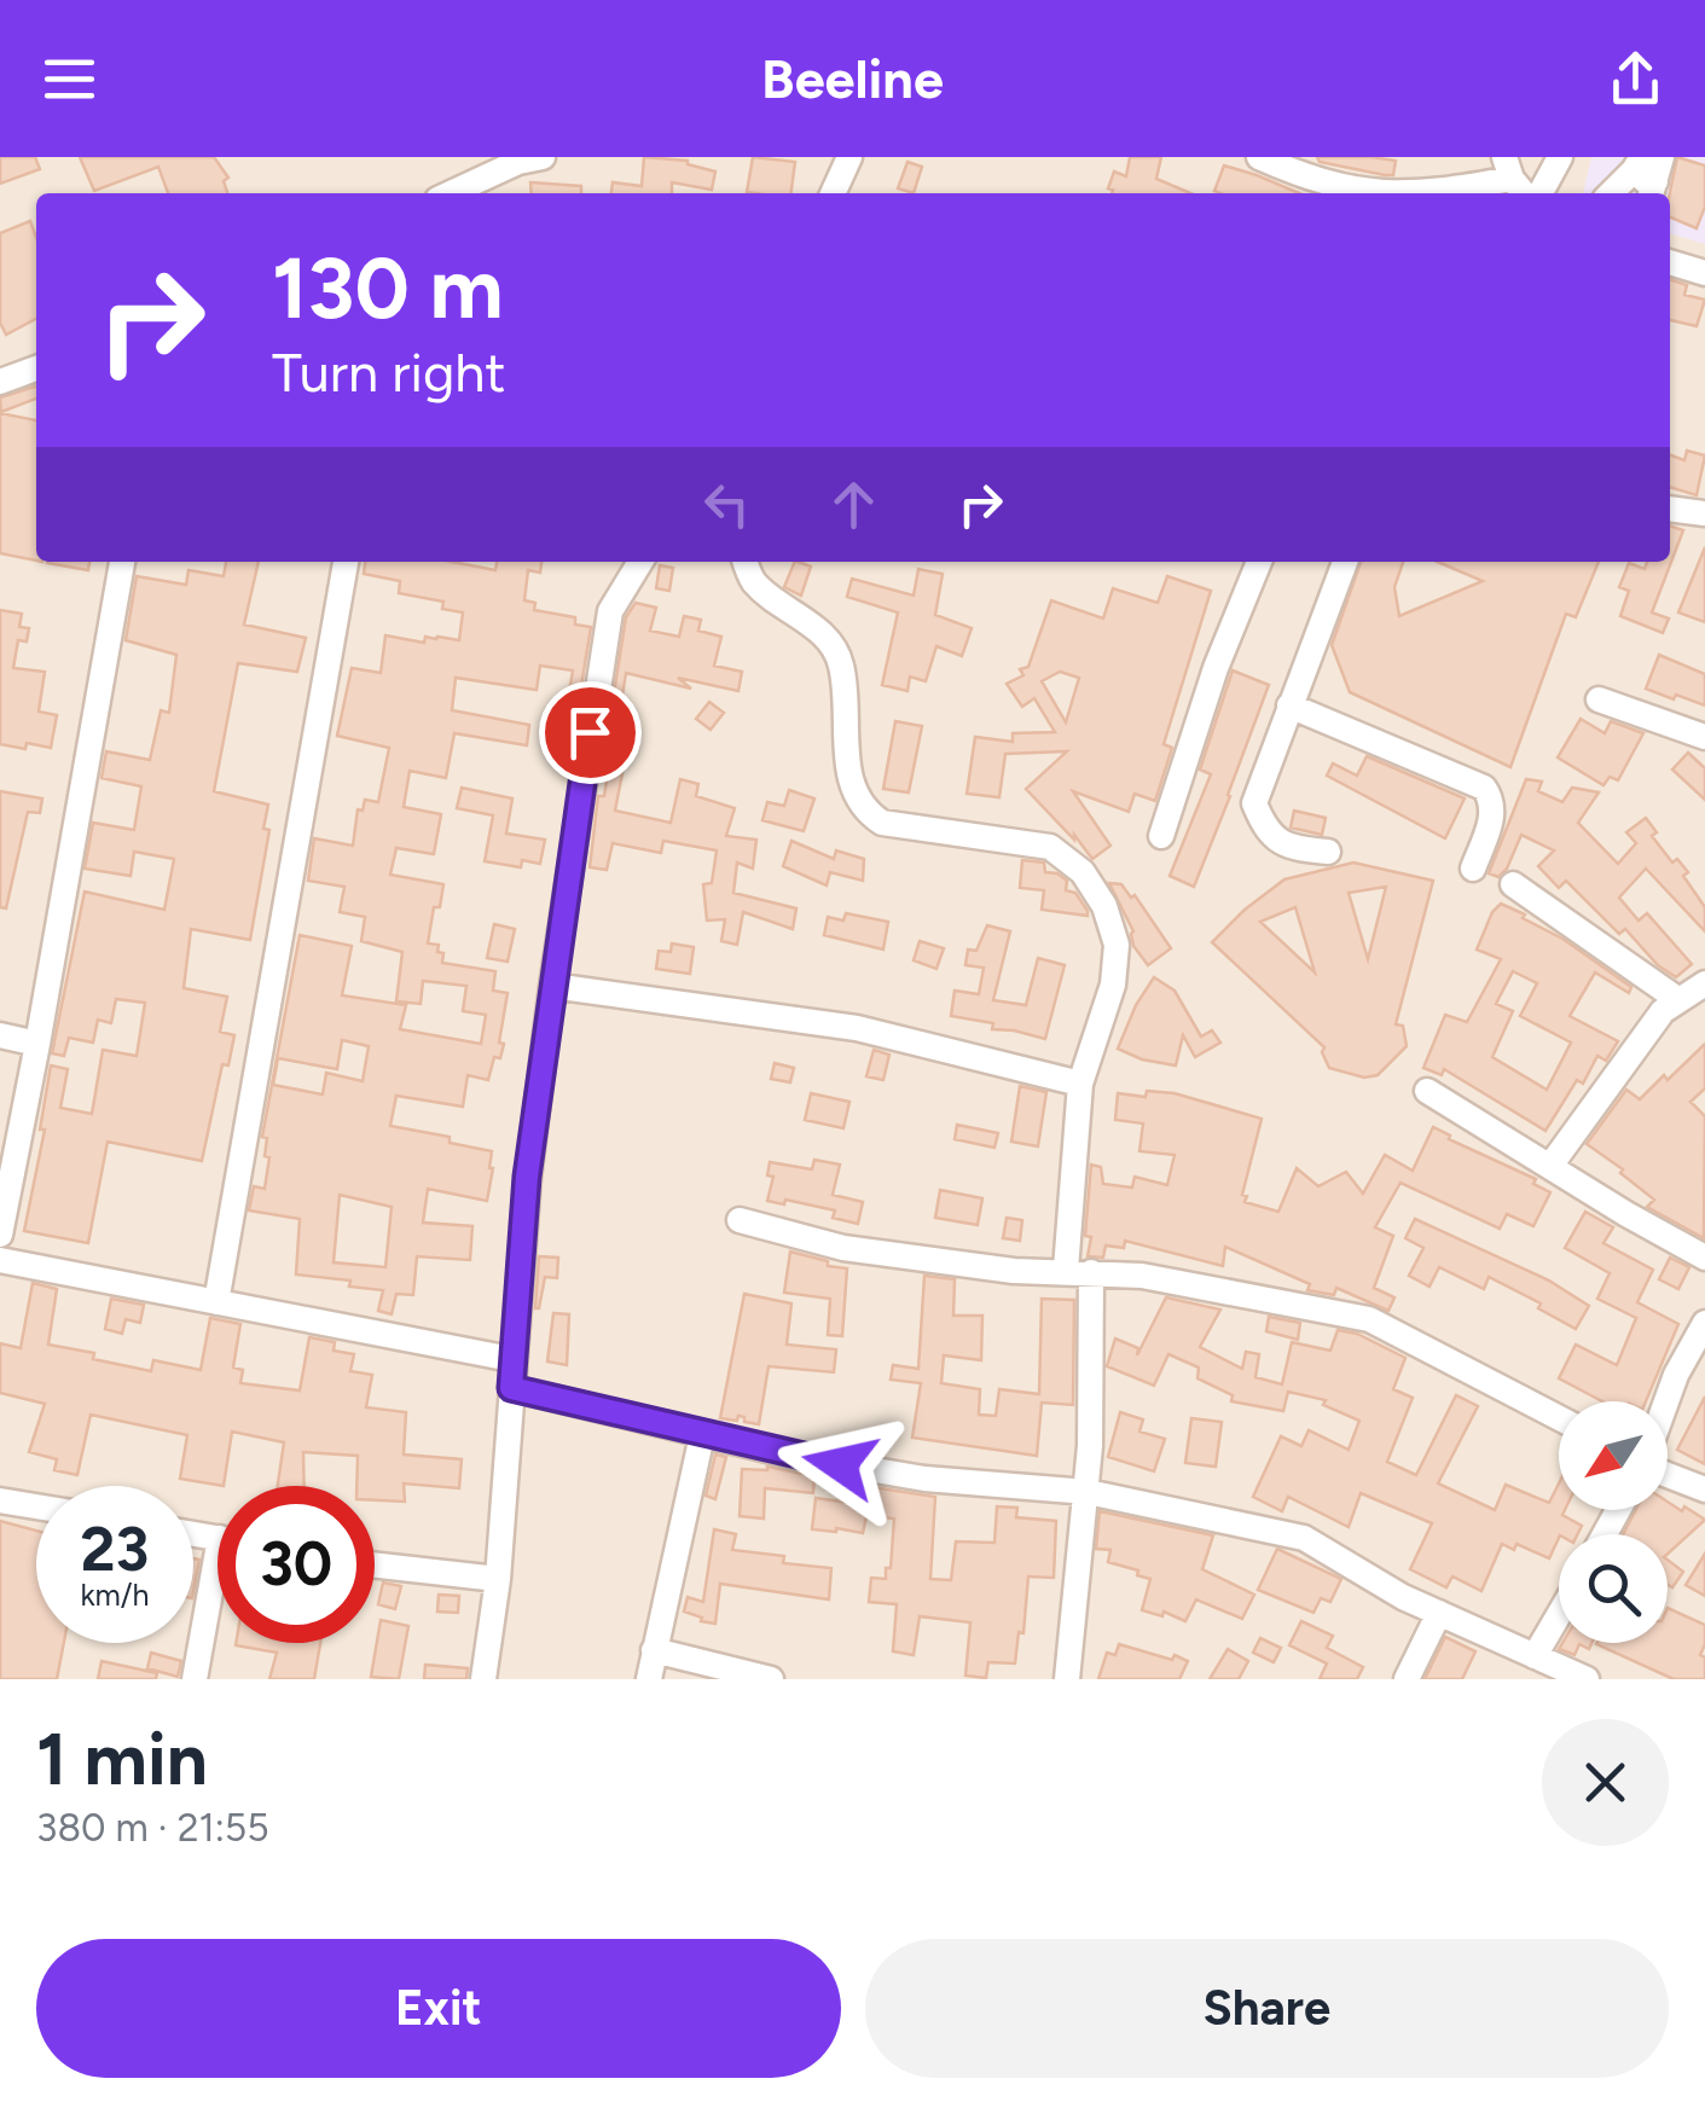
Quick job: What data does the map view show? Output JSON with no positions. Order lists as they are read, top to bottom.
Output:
{
  "north": "bottom left",
  "page": {
    "header": "Beeline",
    "turn": ["130 m", "Turn right"],
    "speed": "23 km/h",
    "limit": "30",
    "heading": ["1 min", "380 m · 21:55"],
    "buttons": ["Exit", "Share"]
  }
}
